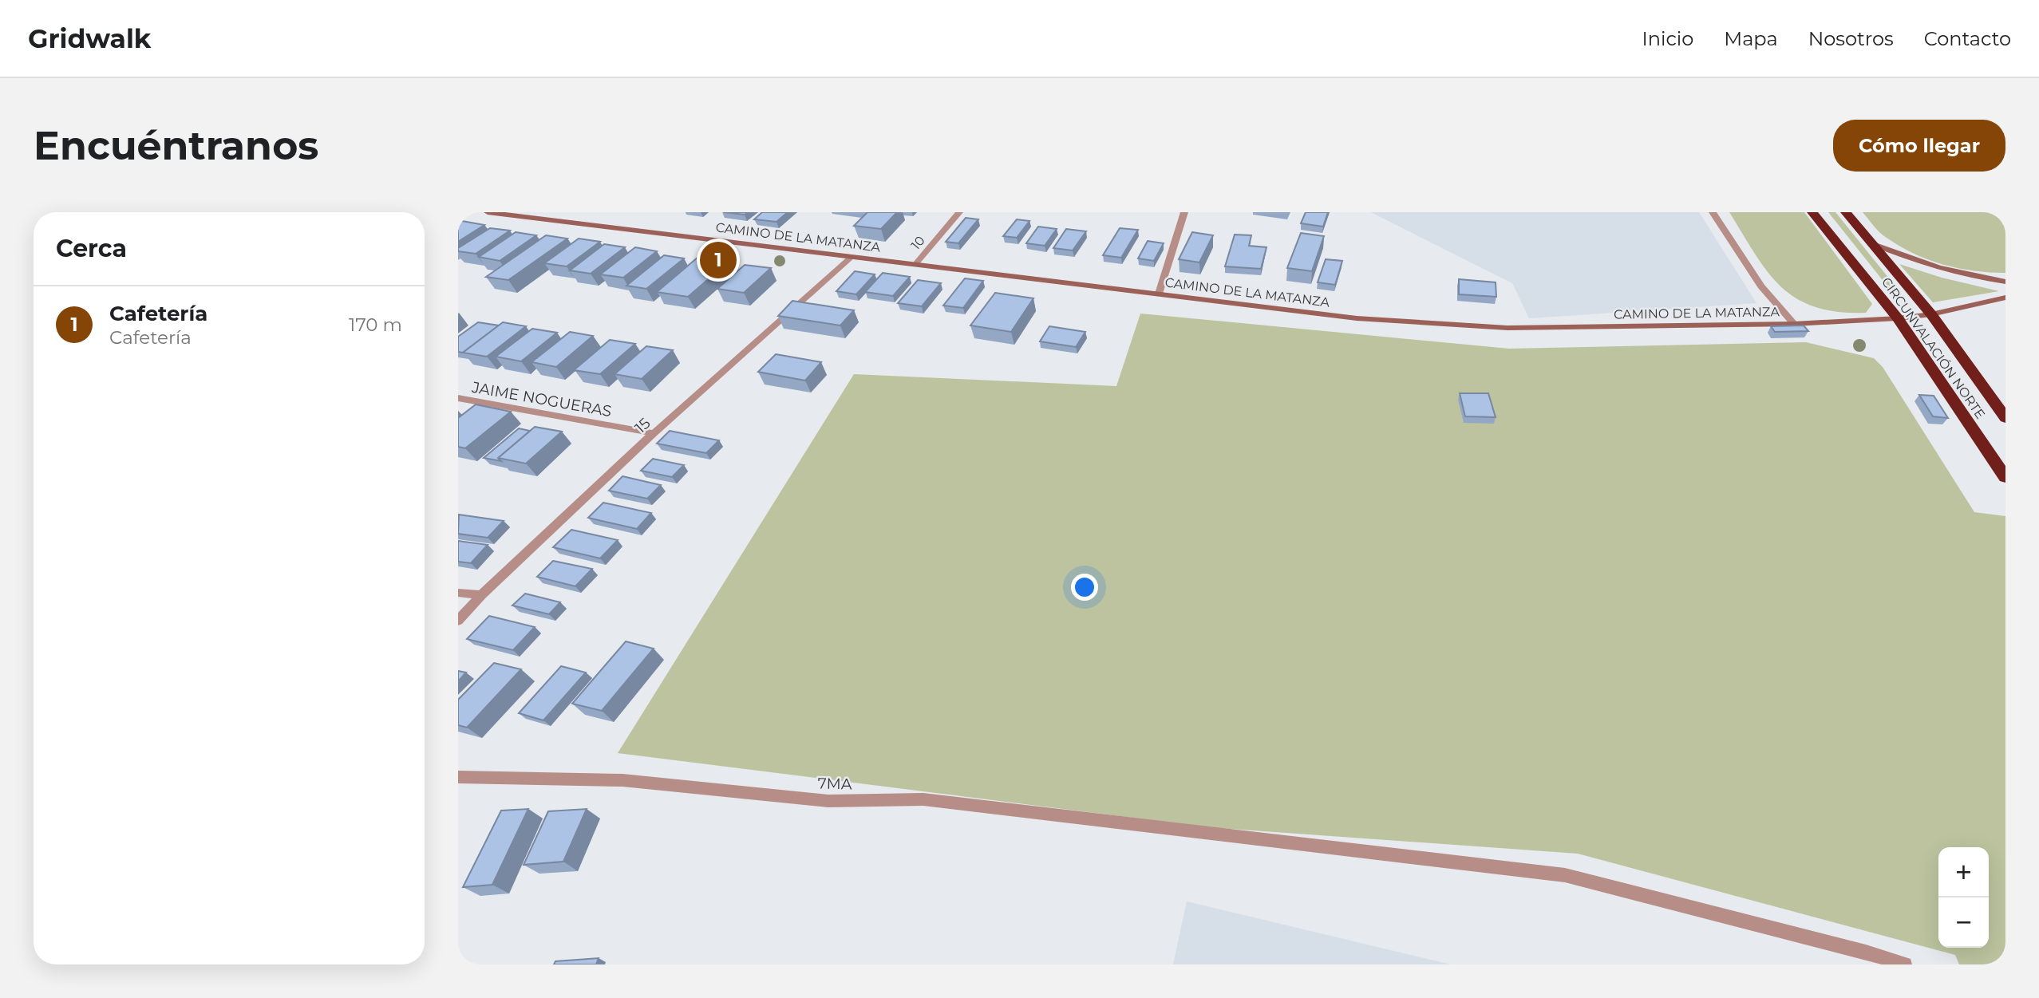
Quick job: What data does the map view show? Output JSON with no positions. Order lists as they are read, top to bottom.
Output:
{
  "streets": {
    "highway": ["CIRCUNVALACIÓN NORTE"],
    "main road": ["CAMINO DE LA MATANZA"],
    "street": [
      "10",
      "JAIME NOGUERAS",
      "15",
      "7MA"
    ]
  },
  "crossings": [
    ["CAMINO DE LA MATANZA", "10"],
    ["CAMINO DE LA MATANZA", "CIRCUNVALACIÓN NORTE"],
    ["CAMINO DE LA MATANZA", "15"],
    ["JAIME NOGUERAS", "15"]
  ],
  "page": {
    "header": "Gridwalk",
    "nav": [
      "Inicio",
      "Mapa",
      "Nosotros",
      "Contacto"
    ],
    "buttons": "Cómo llegar",
    "title": "Encuéntranos",
    "heading": "Cerca",
    "pins": "1",
    "list": [
      {
        "mark": "1",
        "name": "Cafetería",
        "note": "Cafetería",
        "value": "170 m"
      }
    ],
    "map_buttons": ["+", "−"]
  }
}
